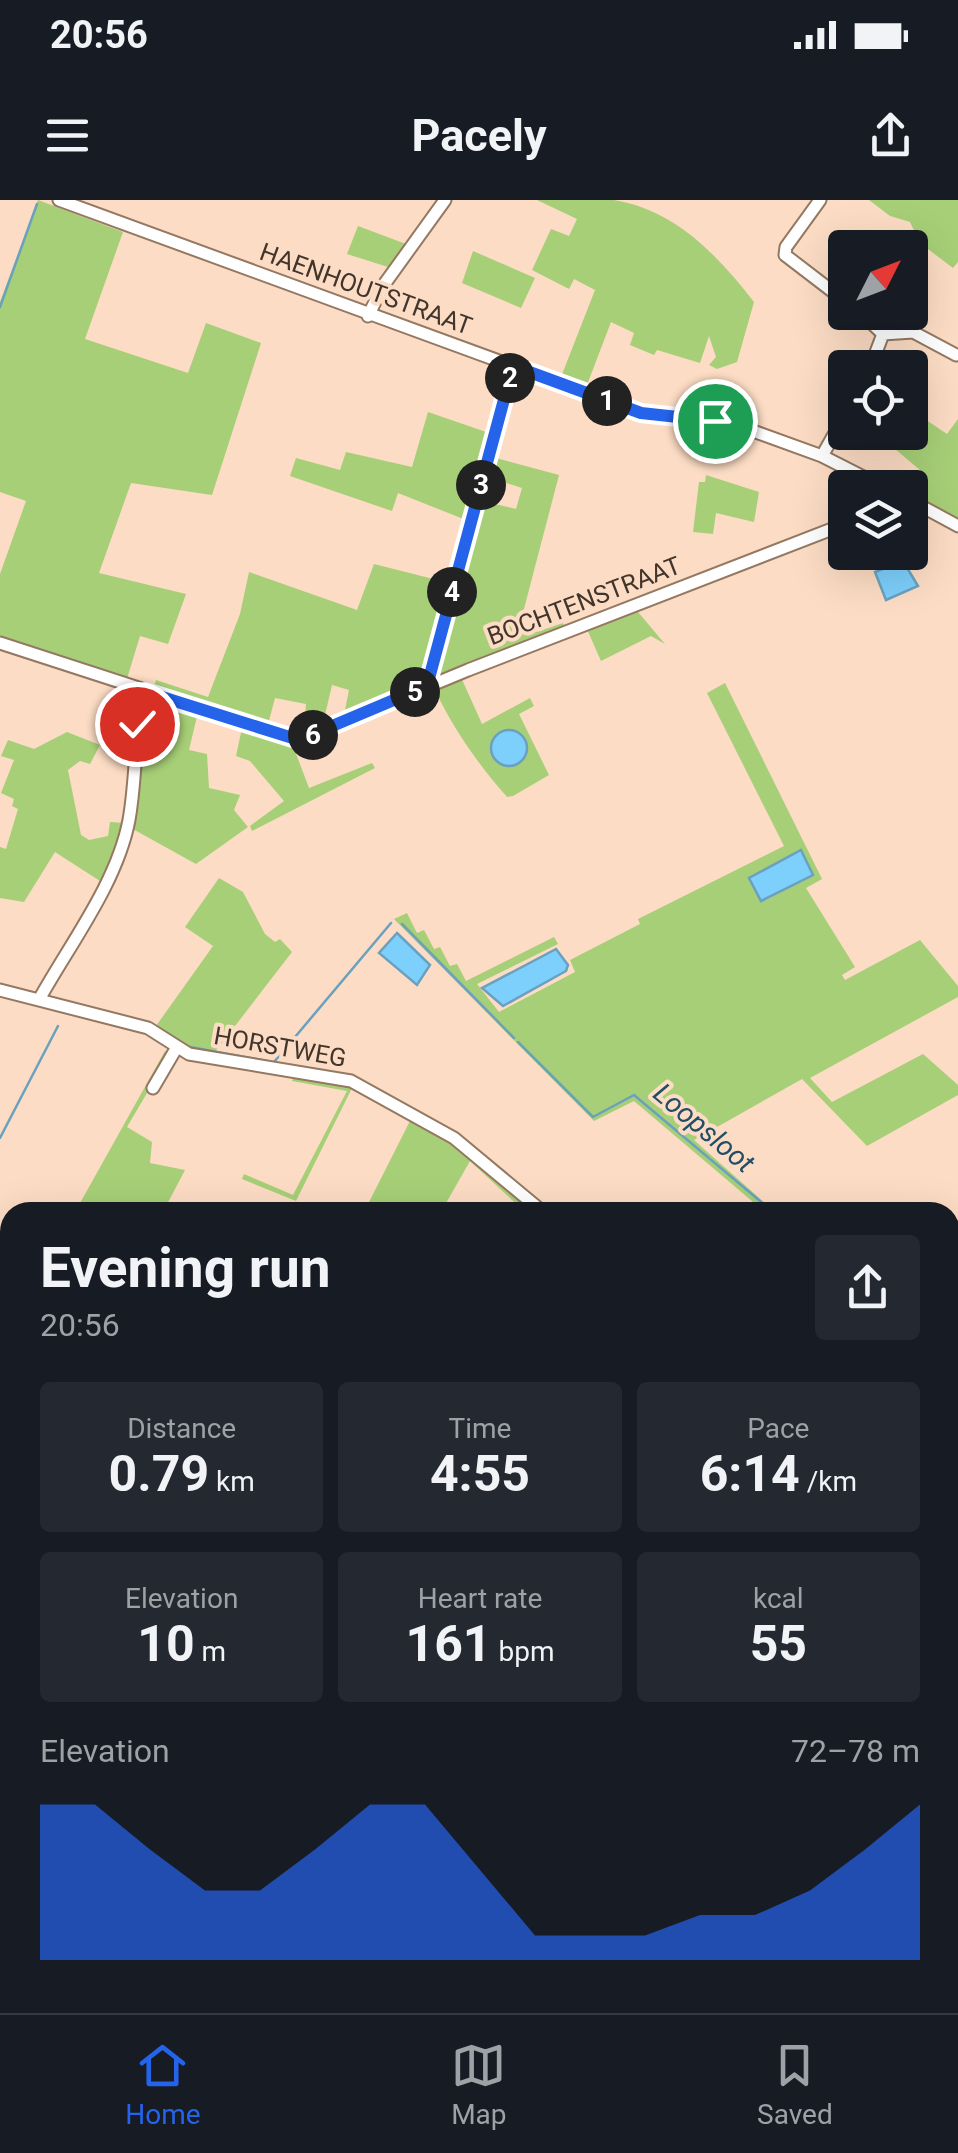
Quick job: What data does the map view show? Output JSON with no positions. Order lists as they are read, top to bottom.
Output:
{
  "streets": {
    "street": ["HAENHOUTSTRAAT", "BOCHTENSTRAAT", "HORSTWEG"]
  },
  "water": ["Loopsloot"],
  "north": "top right",
  "page": {
    "status": "20:56",
    "header": "Pacely",
    "pins": [
      "2",
      "1",
      "3",
      "4",
      "5",
      "6"
    ],
    "heading": ["Evening run", "20:56"],
    "stats": [
      ["Distance", "0.79 km"],
      ["Time", "4:55"],
      ["Pace", "6:14 /km"],
      ["Elevation", "10 m"],
      ["Heart rate", "161 bpm"],
      ["kcal", "55"]
    ],
    "chart": ["Elevation", "72–78 m"],
    "tabs": ["Home", "Map", "Saved"]
  }
}
